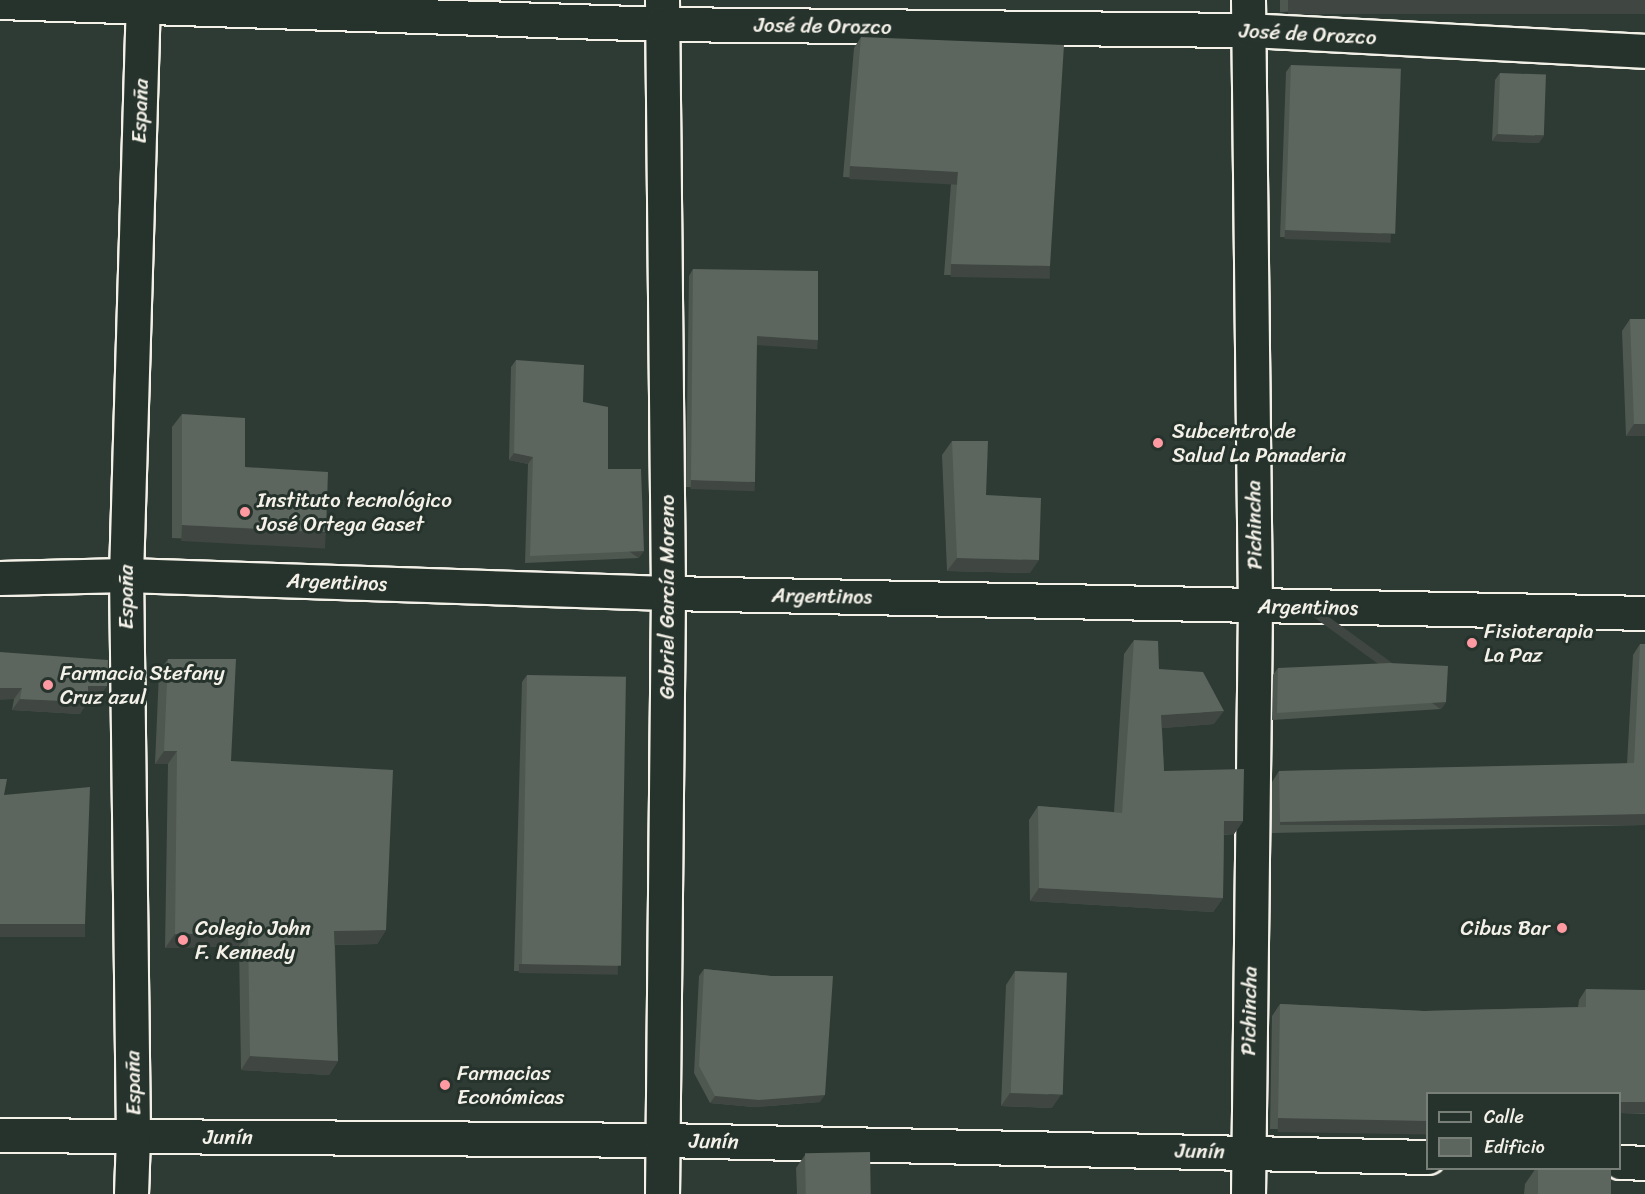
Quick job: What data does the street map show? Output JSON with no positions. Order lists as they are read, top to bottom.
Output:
{
  "streets": {
    "street": [
      "José de Orozco",
      "España",
      "Pichincha",
      "Argentinos",
      "Gabriel García Moreno",
      "Junín"
    ]
  },
  "crossings": [
    ["José de Orozco", "España"],
    ["José de Orozco", "Pichincha"],
    ["José de Orozco", "Gabriel García Moreno"],
    ["España", "Argentinos"],
    ["España", "Junín"],
    ["Pichincha", "Argentinos"],
    ["Pichincha", "Junín"],
    ["Argentinos", "Gabriel García Moreno"],
    ["Gabriel García Moreno", "Junín"]
  ],
  "places": [
    "Subcentro de Salud La Panaderia",
    "Instituto tecnológico José Ortega Gaset",
    "Fisioterapia La Paz",
    "Farmacia Stefany Cruz azul",
    "Cibus Bar",
    "Colegio John F. Kennedy",
    "Farmacias Económicas"
  ],
  "legend": ["Calle", "Edificio"]
}
